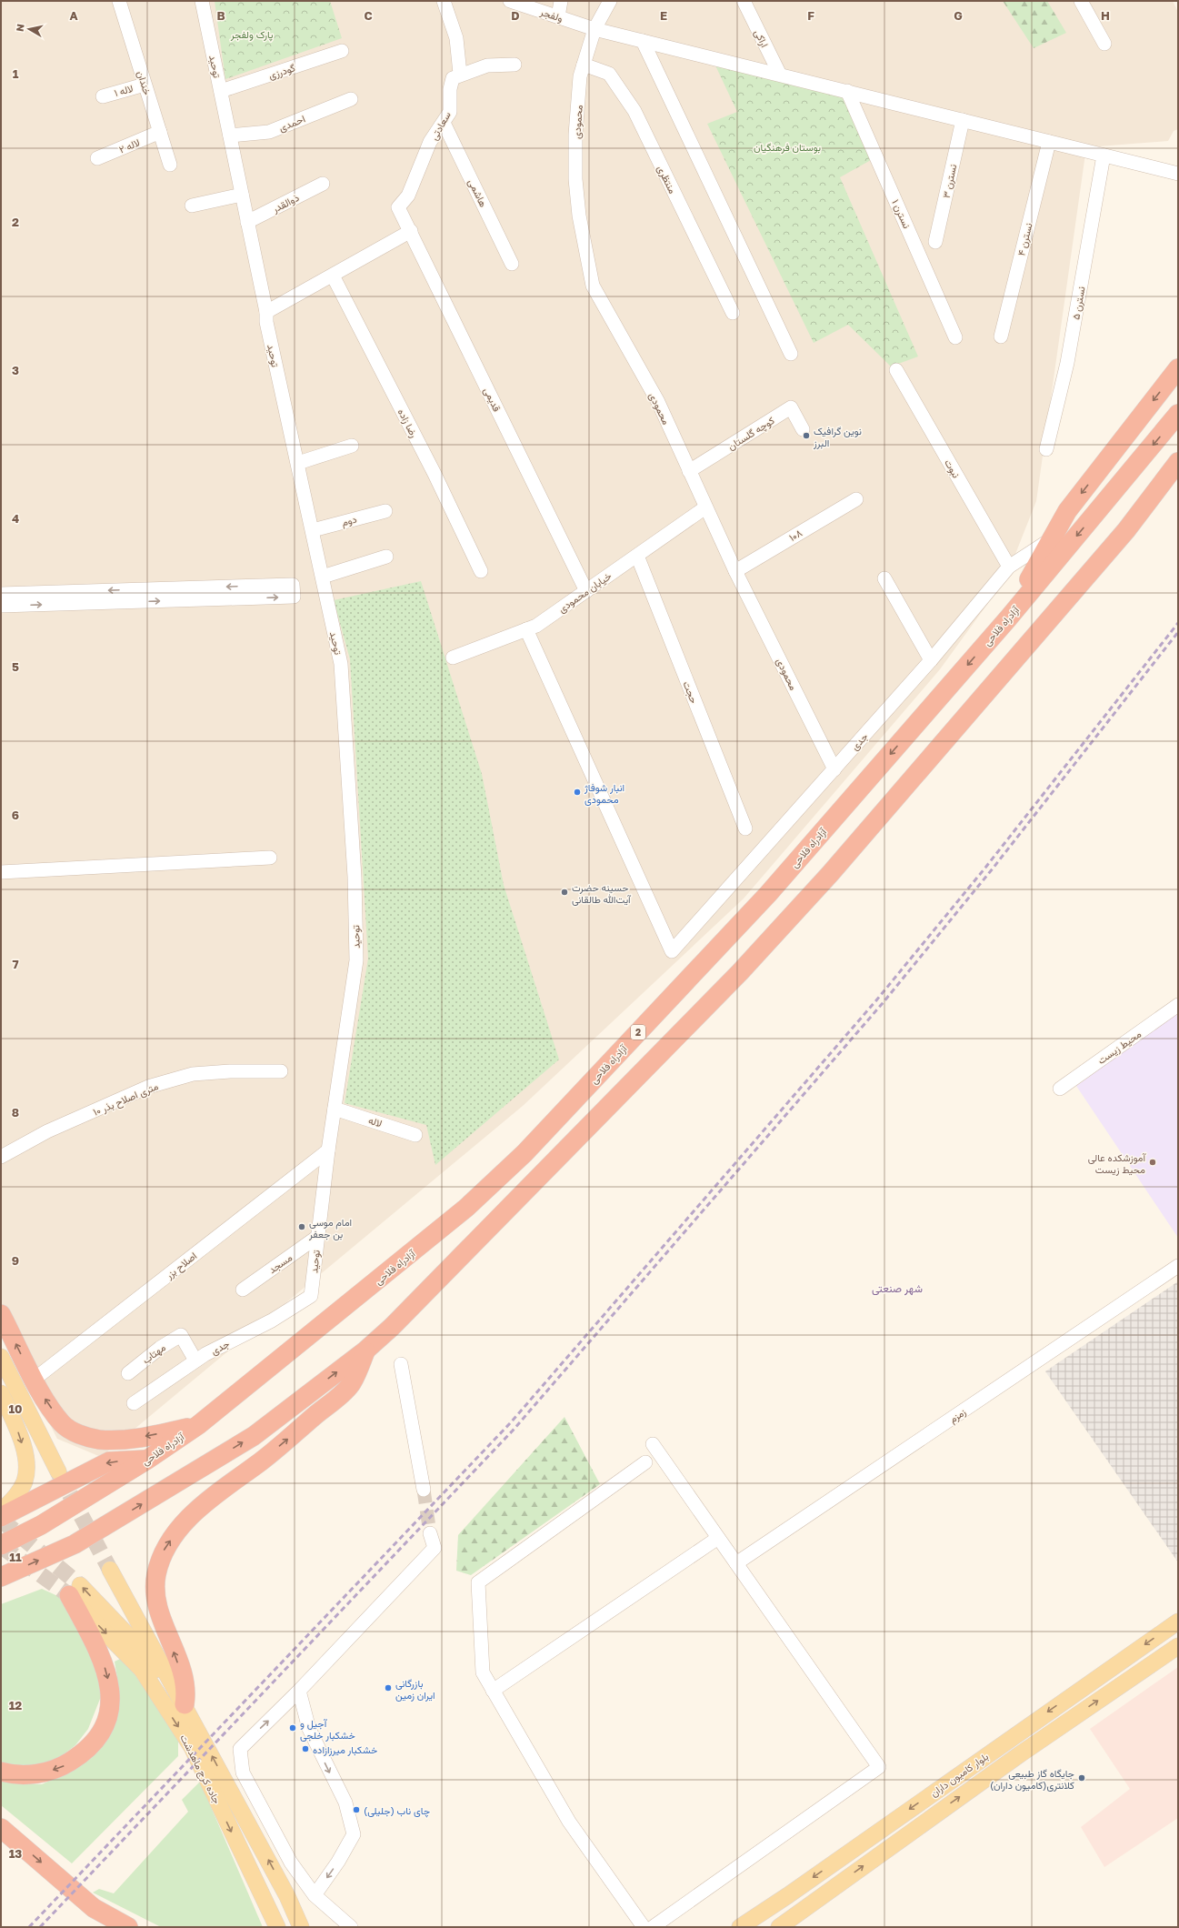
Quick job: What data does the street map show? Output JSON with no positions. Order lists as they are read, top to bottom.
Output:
{
  "streets": {
    "highway": ["آزادراه فلاحی", "2"],
    "main road": ["جاده کرج ماهدشت", "بلوار کامیون داران"],
    "street": [
      "ولفجر",
      "اراکی",
      "توحید",
      "گودرزی",
      "خندان",
      "لاله ۱",
      "محمودی",
      "احمدی",
      "سعادتی",
      "لاله ۲",
      "منتظری",
      "نسترن ۳",
      "هاشمی",
      "ذوالقدر",
      "نسترن ۱",
      "نسترن ۴",
      "نسترن ۵",
      "قدیمی",
      "رضا زاده",
      "کوچه گلستان",
      "نبوت",
      "دوم",
      "۱۰۸",
      "خیابان محمودی",
      "حجت",
      "جدی",
      "محیط زیست",
      "۱۰ متری اصلاح بذر",
      "لاله",
      "مسجد",
      "اصلاح بزر",
      "مهتاب",
      "زمزم"
    ]
  },
  "crossings": [
    ["ولفجر", "اراکی"],
    ["ولفجر", "محمودی"],
    ["ولفجر", "نسترن ۳"],
    ["ولفجر", "نسترن ۱"],
    ["ولفجر", "نسترن ۴"],
    ["ولفجر", "نسترن ۵"],
    ["توحید", "گودرزی"],
    ["توحید", "احمدی"],
    ["توحید", "ذوالقدر"],
    ["توحید", "دوم"],
    ["توحید", "جدی"],
    ["توحید", "لاله"],
    ["توحید", "مسجد"],
    ["توحید", "اصلاح بزر"],
    ["خندان", "لاله ۱"],
    ["خندان", "لاله ۲"],
    ["محمودی", "منتظری"],
    ["محمودی", "کوچه گلستان"],
    ["محمودی", "۱۰۸"],
    ["محمودی", "خیابان محمودی"],
    ["محمودی", "جدی"],
    ["سعادتی", "هاشمی"],
    ["سعادتی", "قدیمی"],
    ["قدیمی", "خیابان محمودی"],
    ["نبوت", "جدی"],
    ["خیابان محمودی", "حجت"],
    ["خیابان محمودی", "جدی"],
    ["جدی", "مهتاب"]
  ],
  "districts": ["شهر صنعتی"],
  "parks": ["پارک ولفجر", "بوستان فرهنگیان"],
  "places": [
    "نوین گرافیک البرز",
    "انبار شوفاژ محمودی",
    "حسینه حضرت آیت‌الله طالقانی",
    "آموزشکده عالی محیط زیست",
    "امام موسی بن جعفر",
    "بازرگانی ایران زمین",
    "آجیل و خشکبار خلجی",
    "خشکبار میرزازاده",
    "جایگاه گاز طبیعی کلانتری(کامیون داران)",
    "چای ناب (جلیلی)"
  ],
  "north": "left",
  "grid": {
    "columns": [
      "A",
      "B",
      "C",
      "D",
      "E",
      "F",
      "G",
      "H"
    ],
    "rows": [
      "1",
      "2",
      "3",
      "4",
      "5",
      "6",
      "7",
      "8",
      "9",
      "10",
      "11",
      "12",
      "13"
    ]
  }
}
